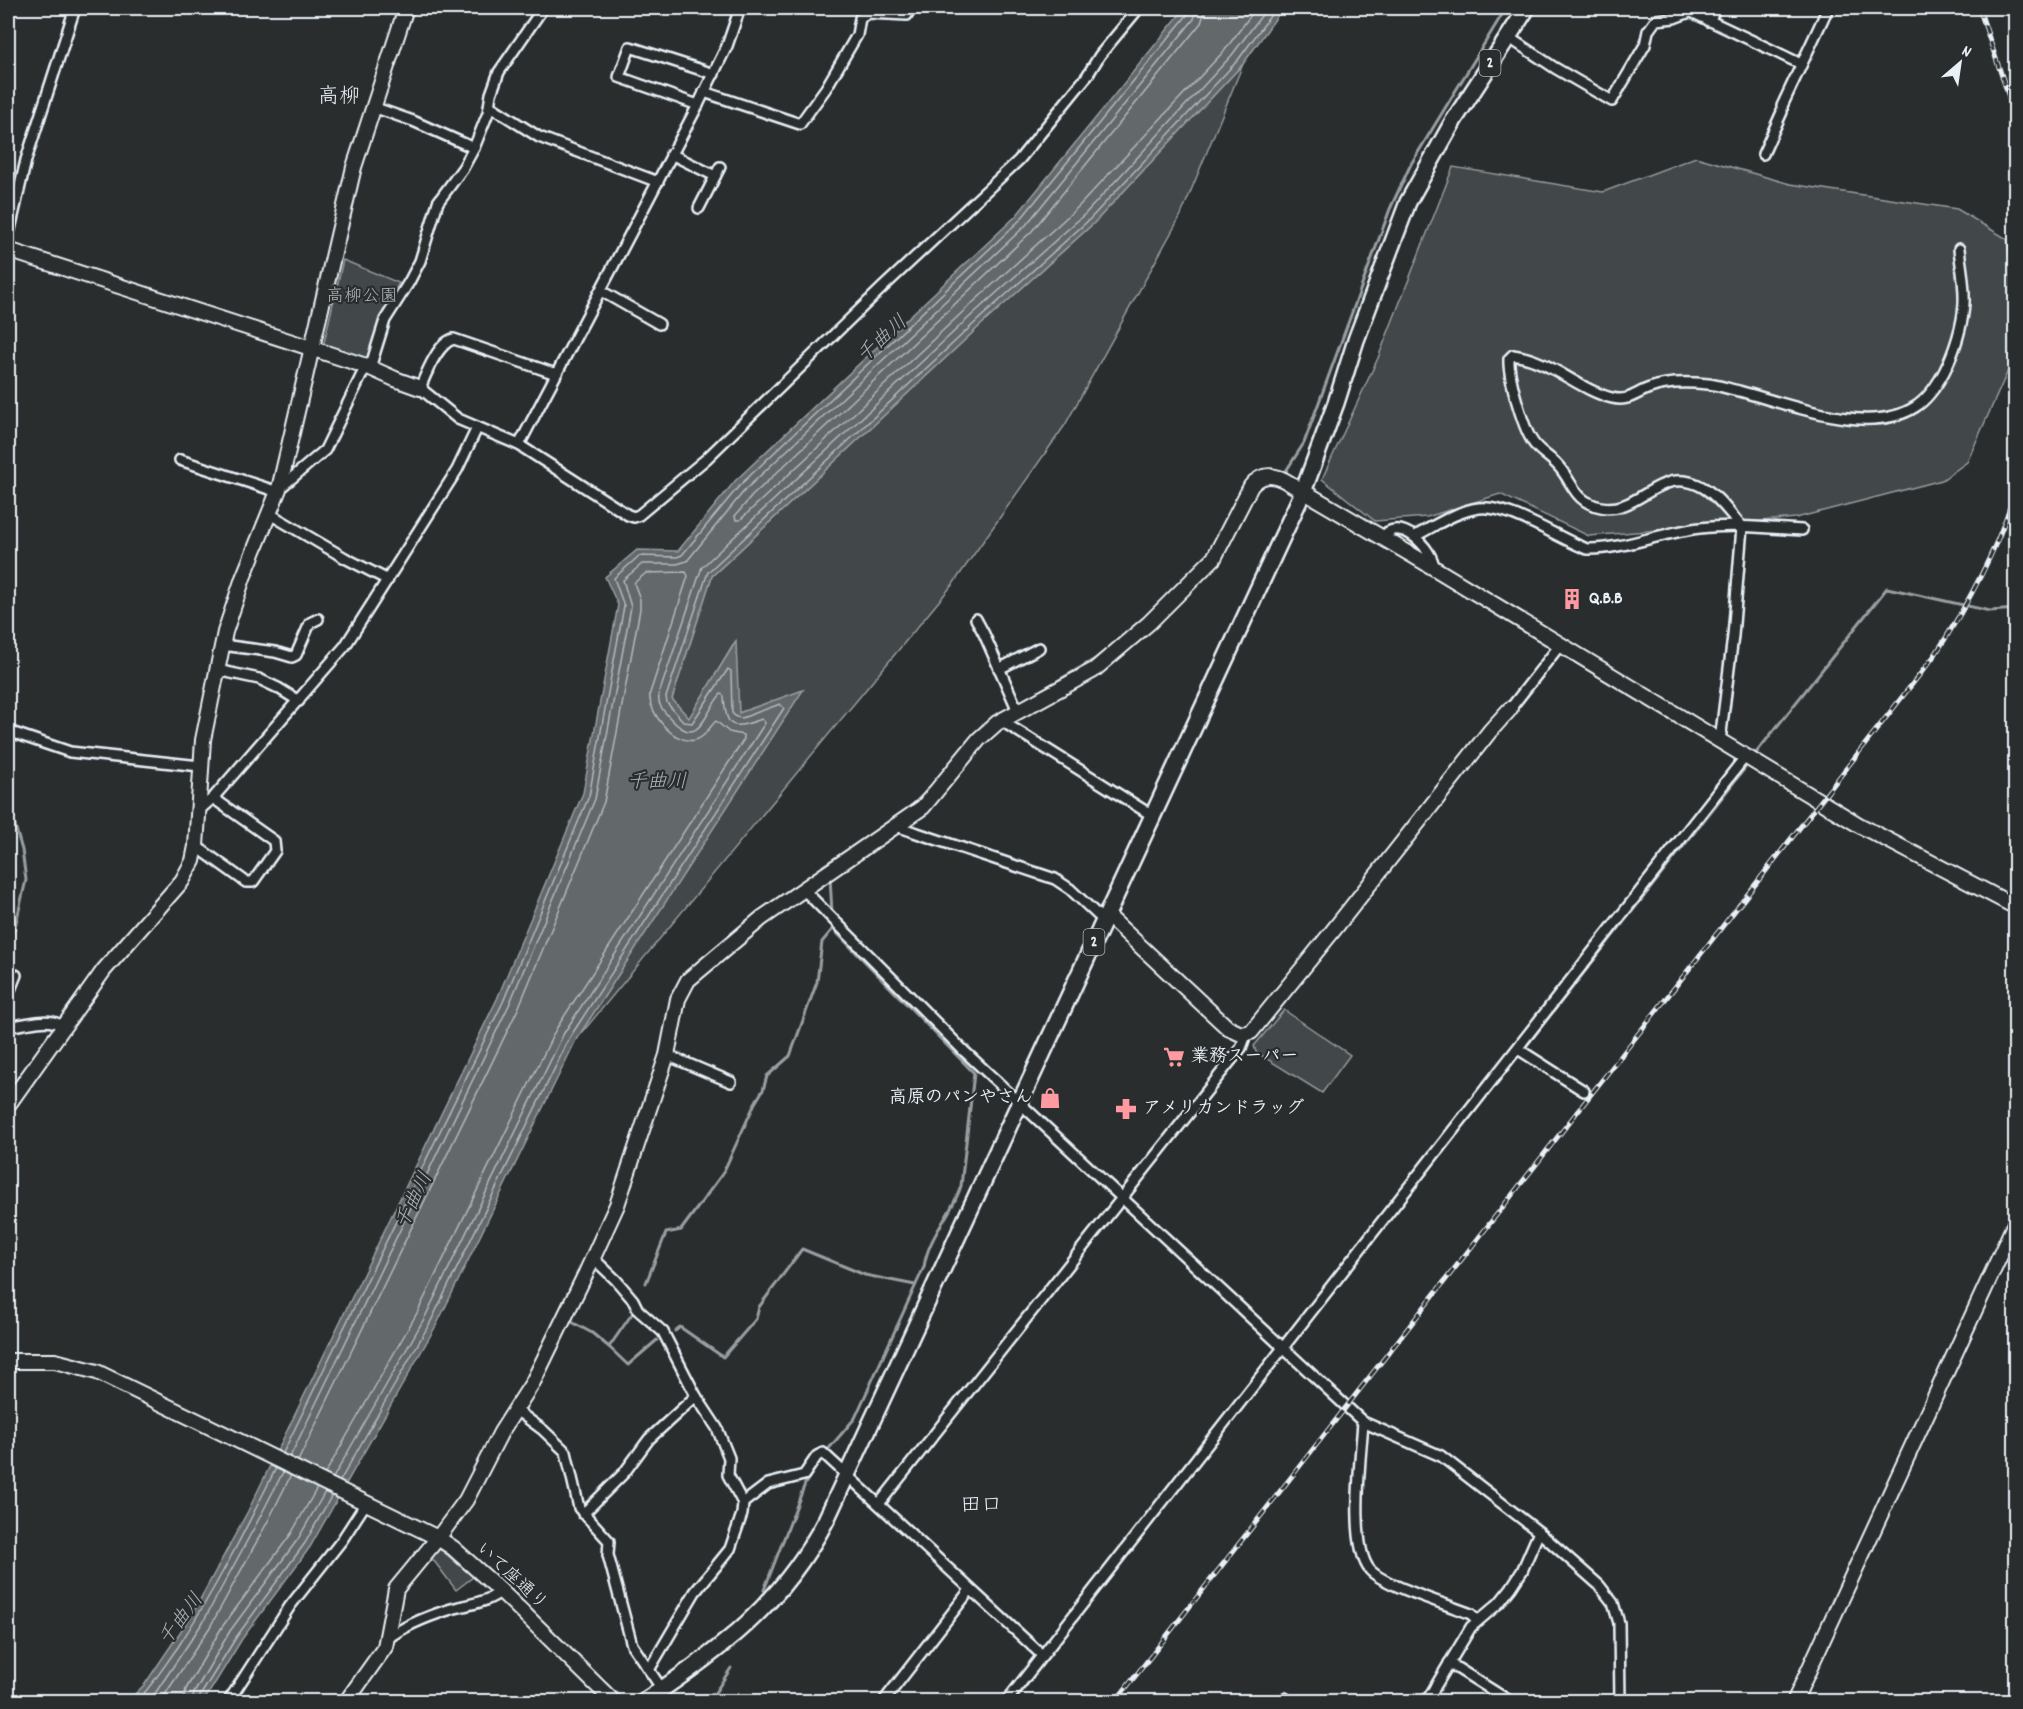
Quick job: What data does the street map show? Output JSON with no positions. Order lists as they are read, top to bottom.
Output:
{
  "streets": {
    "main road": ["2"],
    "street": ["いて座通り"]
  },
  "districts": ["高柳", "田口"],
  "water": ["千曲川"],
  "parks": ["高柳公園"],
  "places": {
    "building": ["Q.B.B"],
    "supermarket": ["業務スーパー"],
    "shop": ["高原のパンやさん"],
    "pharmacy": ["アメリカンドラッグ"]
  },
  "north": "top right"
}
